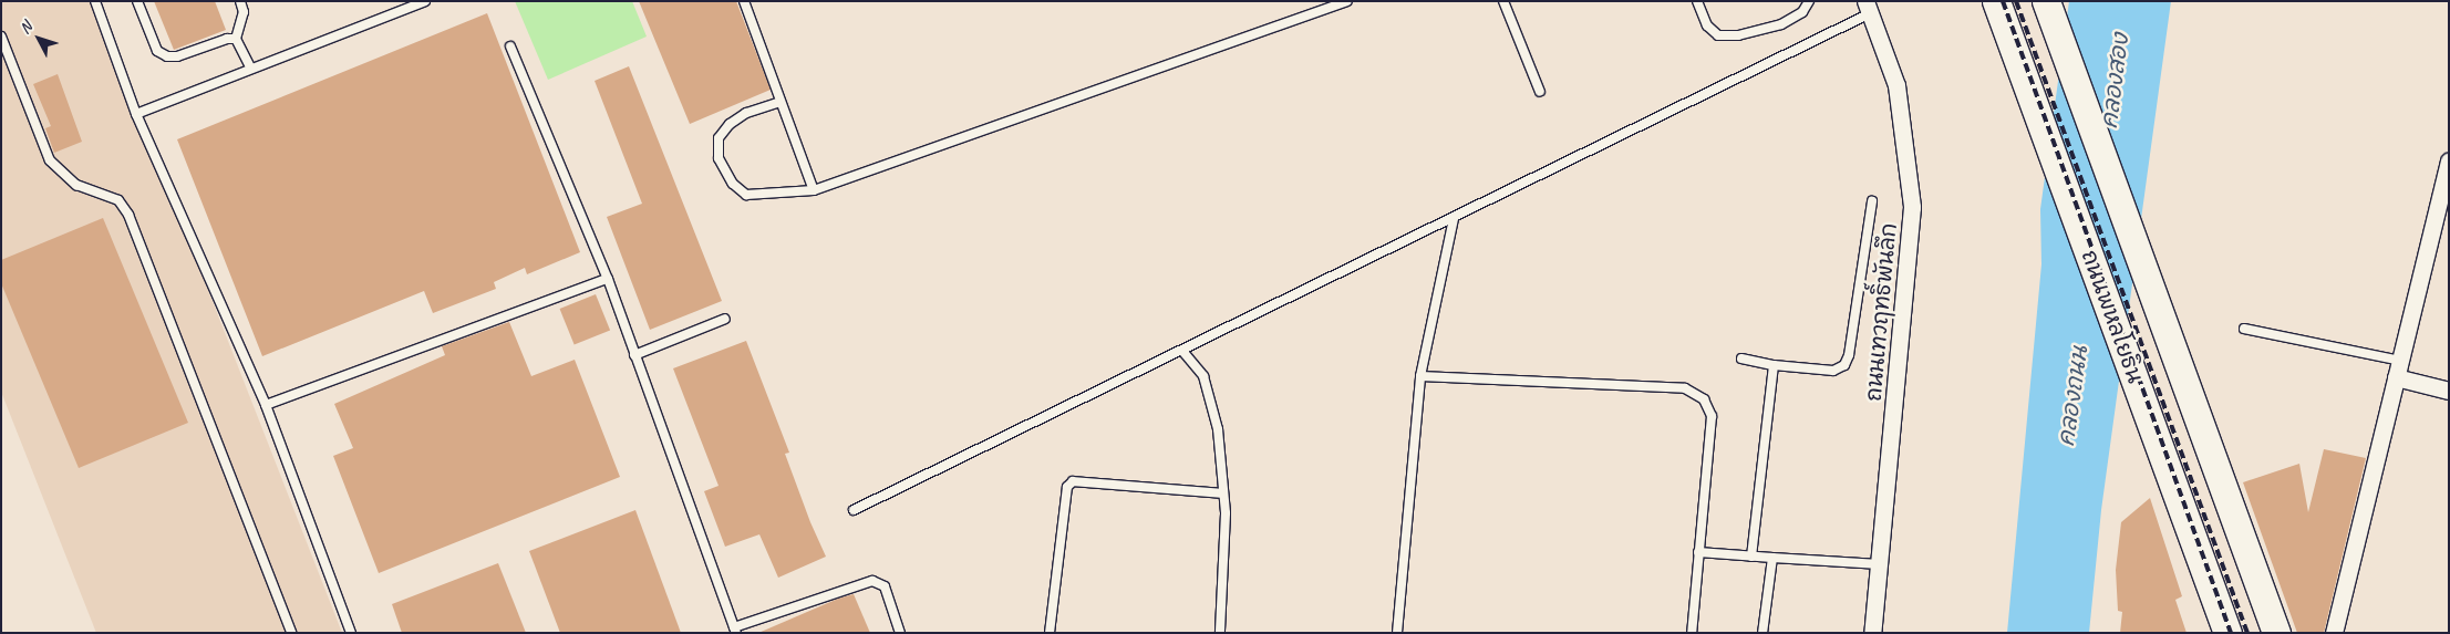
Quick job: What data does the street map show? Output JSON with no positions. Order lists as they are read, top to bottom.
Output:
{
  "streets": {
    "main road": ["ถนนพหลโยธิน"],
    "street": ["ถนนเทวฤทธิ์พันลึก"]
  },
  "water": ["คลองสอง", "คลองถนน"],
  "north": "top left"
}
